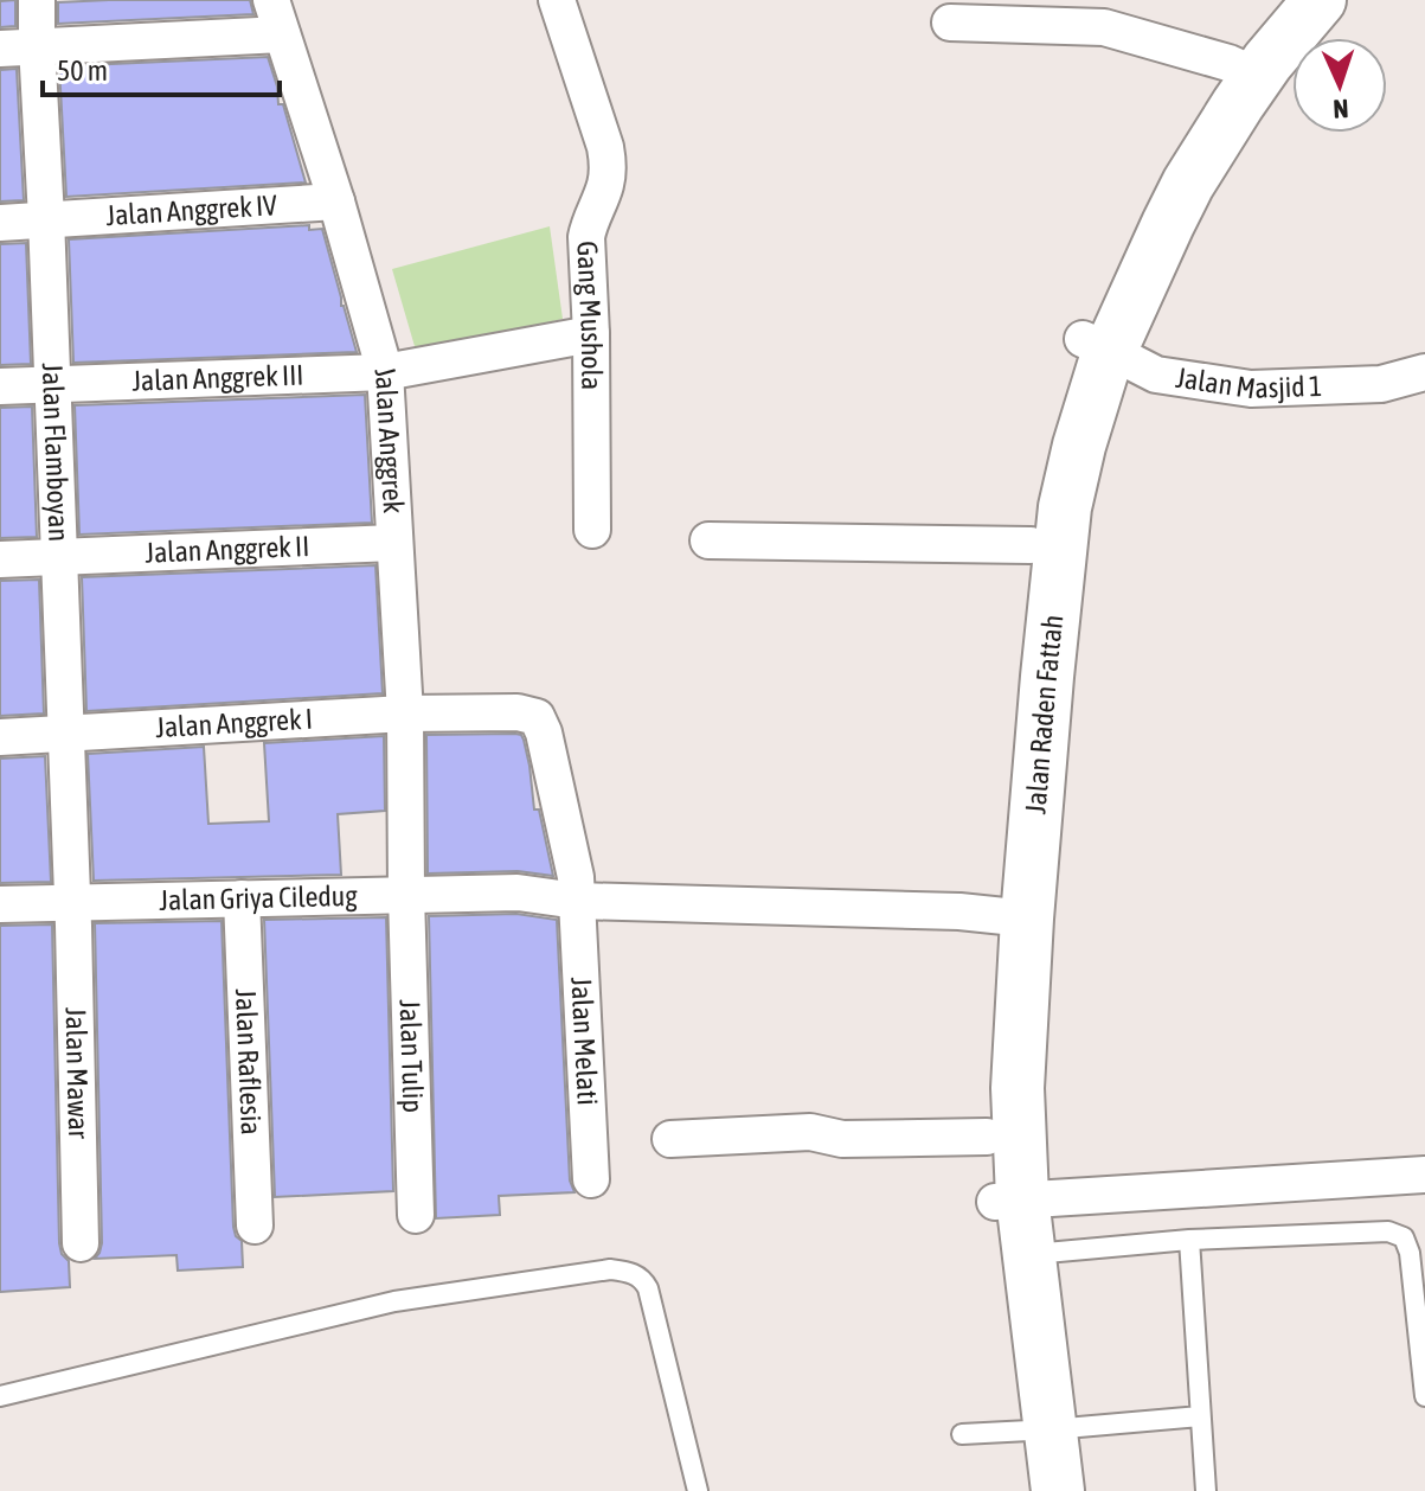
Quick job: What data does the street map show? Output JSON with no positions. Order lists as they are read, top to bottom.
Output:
{
  "streets": {
    "main road": ["Jalan Raden Fattah"],
    "street": [
      "Jalan Anggrek IV",
      "Gang Mushola",
      "Jalan Anggrek III",
      "Jalan Masjid 1",
      "Jalan Anggrek",
      "Jalan Flamboyan",
      "Jalan Anggrek II",
      "Jalan Anggrek I",
      "Jalan Griya Ciledug",
      "Jalan Melati",
      "Jalan Tulip",
      "Jalan Raflesia",
      "Jalan Mawar"
    ]
  },
  "crossings": [
    ["Jalan Anggrek IV", "Jalan Anggrek"],
    ["Jalan Anggrek IV", "Jalan Flamboyan"],
    ["Jalan Anggrek III", "Jalan Anggrek"],
    ["Jalan Anggrek III", "Jalan Flamboyan"],
    ["Jalan Masjid 1", "Jalan Raden Fattah"],
    ["Jalan Anggrek", "Jalan Anggrek II"],
    ["Jalan Anggrek", "Jalan Anggrek I"],
    ["Jalan Anggrek", "Jalan Griya Ciledug"],
    ["Jalan Anggrek", "Jalan Tulip"],
    ["Jalan Flamboyan", "Jalan Anggrek II"],
    ["Jalan Flamboyan", "Jalan Anggrek I"],
    ["Jalan Flamboyan", "Jalan Griya Ciledug"],
    ["Jalan Flamboyan", "Jalan Mawar"],
    ["Jalan Raden Fattah", "Jalan Griya Ciledug"],
    ["Jalan Griya Ciledug", "Jalan Melati"],
    ["Jalan Griya Ciledug", "Jalan Tulip"],
    ["Jalan Griya Ciledug", "Jalan Raflesia"],
    ["Jalan Griya Ciledug", "Jalan Mawar"]
  ],
  "scale_bar": "50 m",
  "north": "bottom"
}
